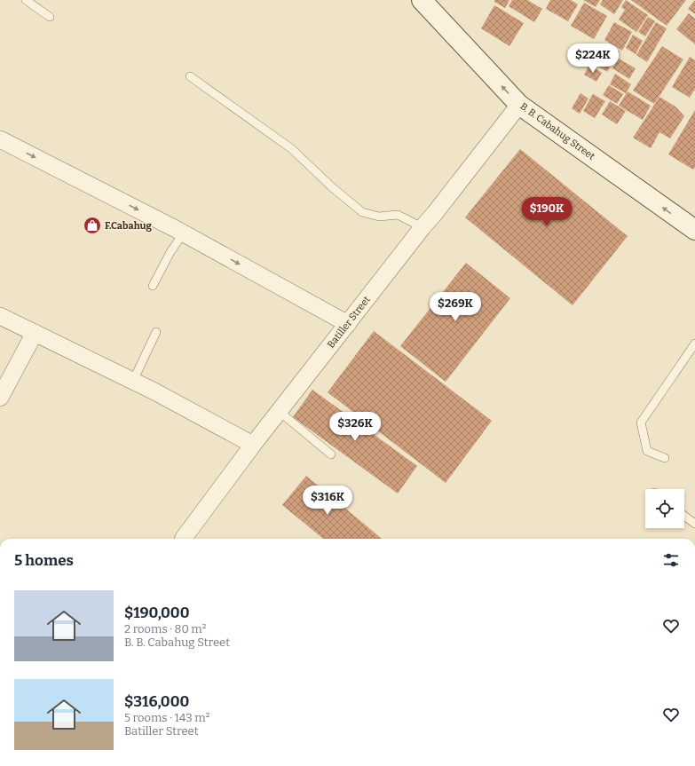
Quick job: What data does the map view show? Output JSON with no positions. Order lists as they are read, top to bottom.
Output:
{
  "streets": {
    "street": ["B. B. Cabahug Street", "Batiller Street"]
  },
  "crossings": [
    ["B. B. Cabahug Street", "Batiller Street"]
  ],
  "one_way": ["B. B. Cabahug Street"],
  "places": {
    "shop": ["F.Cabahug"]
  },
  "page": {
    "price": [
      "$224K",
      "$190K",
      "$269K",
      "$326K",
      "$316K"
    ],
    "heading": "5 homes",
    "list": [
      {
        "name": "$190,000",
        "note": "2 rooms · 80 m² · B. B. Cabahug Street"
      },
      {
        "name": "$316,000",
        "note": "5 rooms · 143 m² · Batiller Street"
      }
    ]
  }
}
